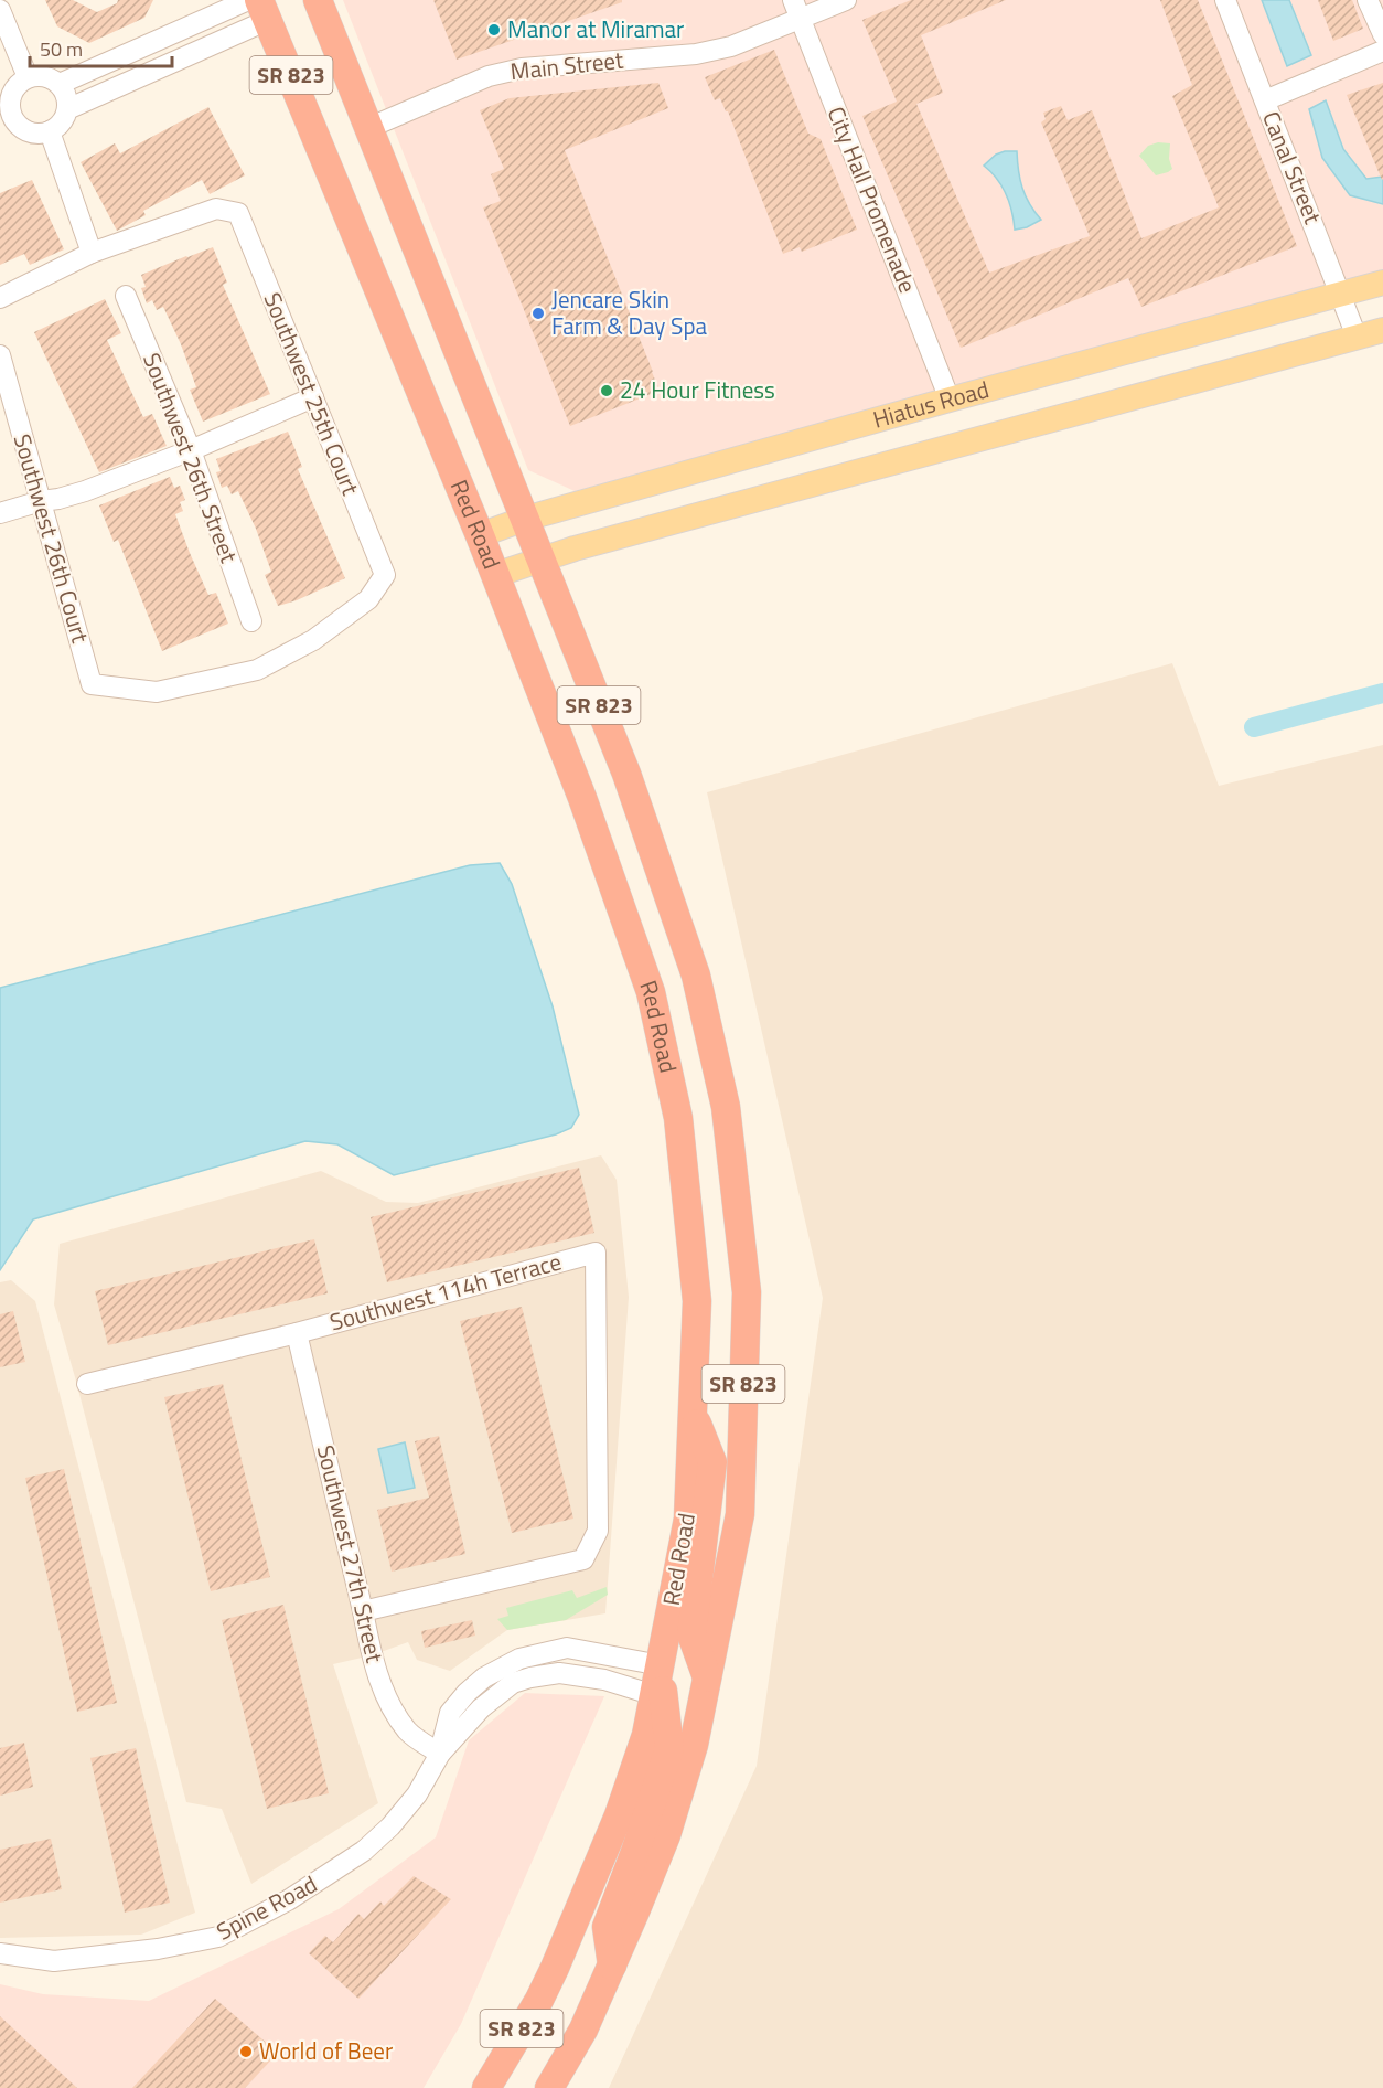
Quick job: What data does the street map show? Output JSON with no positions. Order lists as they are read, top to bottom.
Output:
{
  "streets": {
    "highway": ["SR 823", "Red Road"],
    "main road": ["Hiatus Road"],
    "street": [
      "Main Street",
      "Canal Street",
      "City Hall Promenade",
      "Southwest 25th Court",
      "Southwest 26th Street",
      "Southwest 26th Court",
      "Southwest 114h Terrace",
      "Southwest 27th Street",
      "Spine Road"
    ]
  },
  "crossings": [
    ["Main Street", "City Hall Promenade"],
    ["Main Street", "Red Road"],
    ["Canal Street", "Hiatus Road"],
    ["City Hall Promenade", "Hiatus Road"],
    ["Southwest 25th Court", "Southwest 26th Court"],
    ["Hiatus Road", "Red Road"],
    ["Red Road", "Spine Road"],
    ["Southwest 114h Terrace", "Southwest 27th Street"],
    ["Southwest 27th Street", "Spine Road"]
  ],
  "places": [
    "Manor at Miramar",
    "Jencare Skin Farm & Day Spa",
    "24 Hour Fitness",
    "World of Beer"
  ],
  "scale_bar": "50 m"
}
